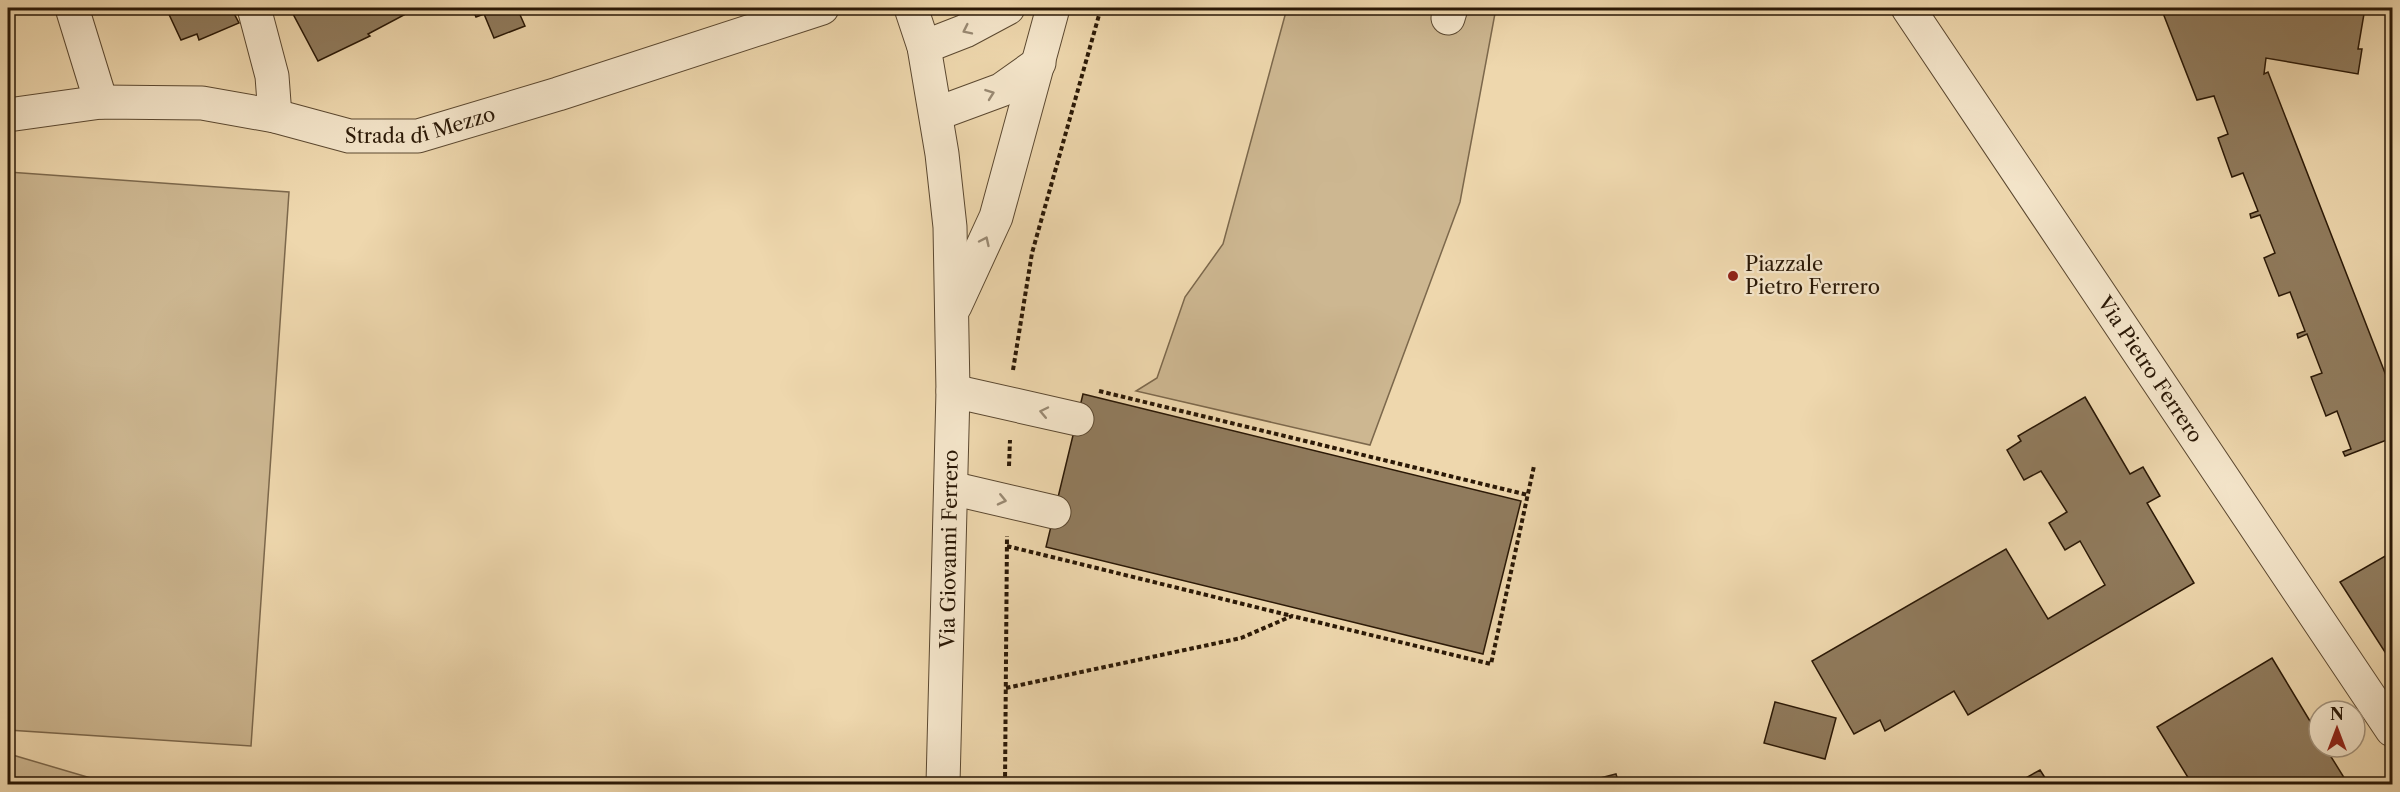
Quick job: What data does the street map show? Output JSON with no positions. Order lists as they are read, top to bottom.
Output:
{
  "streets": {
    "street": ["Strada di Mezzo", "Via Pietro Ferrero", "Via Giovanni Ferrero"]
  },
  "places": ["Piazzale Pietro Ferrero"],
  "north": "top"
}
